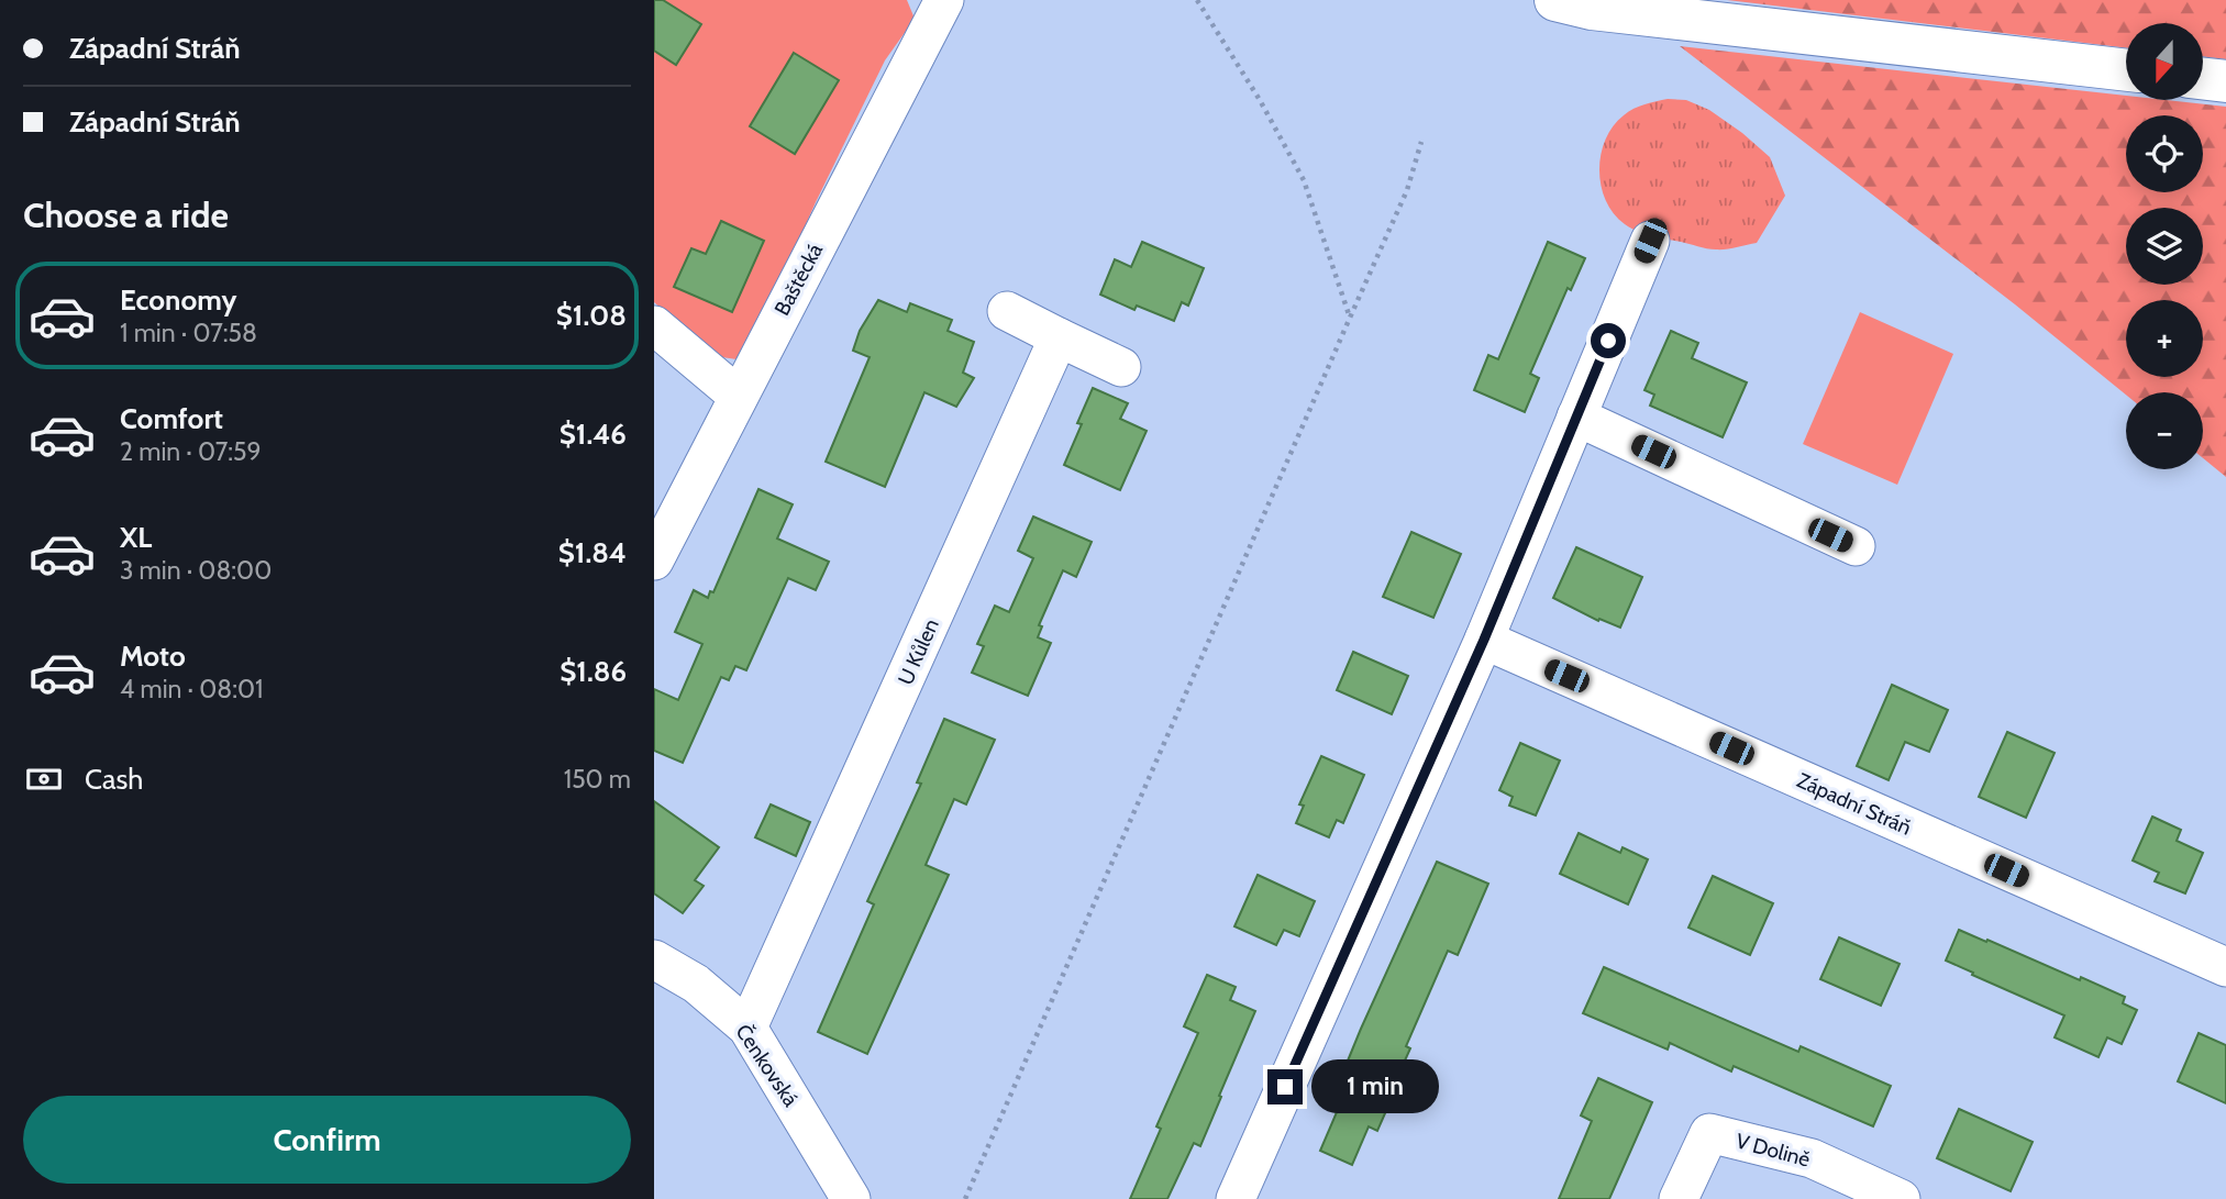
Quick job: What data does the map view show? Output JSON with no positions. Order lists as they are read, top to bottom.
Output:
{
  "streets": {
    "street": [
      "Baštěcká",
      "U Kůlen",
      "Západní Stráň",
      "Čenkovská",
      "V Dolině"
    ]
  },
  "crossings": [
    ["U Kůlen", "Čenkovská"]
  ],
  "north": "bottom",
  "page": {
    "banner": ["Západní Stráň", "Západní Stráň"],
    "map_buttons": ["+", "−"],
    "heading": "Choose a ride",
    "list": [
      {
        "name": "Economy",
        "note": "1 min · 07:58",
        "value": "$1.08"
      },
      {
        "name": "Comfort",
        "note": "2 min · 07:59",
        "value": "$1.46"
      },
      {
        "name": "XL",
        "note": "3 min · 08:00",
        "value": "$1.84"
      },
      {
        "name": "Moto",
        "note": "4 min · 08:01",
        "value": "$1.86"
      }
    ],
    "pay": ["Cash", "150 m"],
    "bubble": "1 min",
    "buttons": "Confirm"
  }
}
